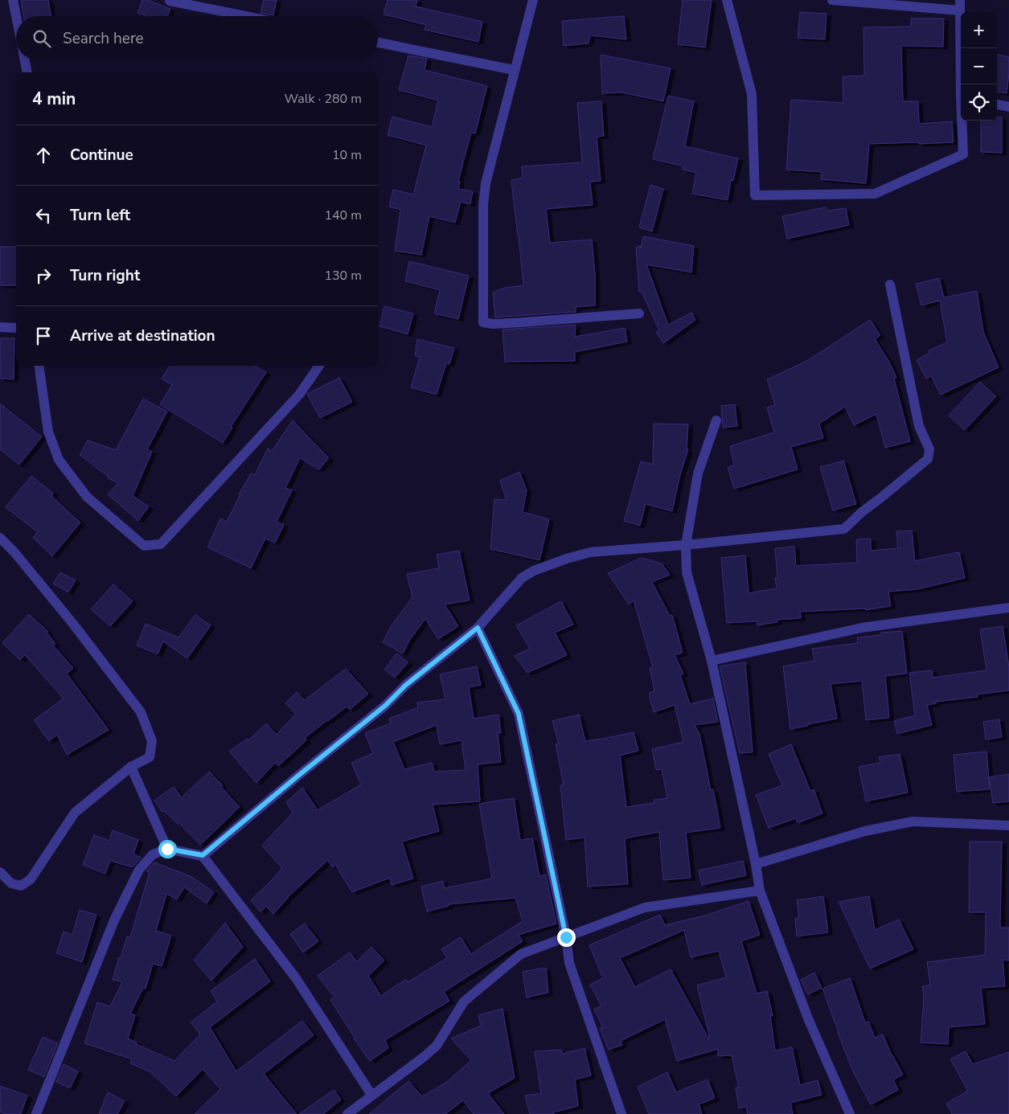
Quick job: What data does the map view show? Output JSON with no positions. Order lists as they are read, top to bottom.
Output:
{
  "page": {
    "map_buttons": ["+", "−"],
    "search": "Search here",
    "heading": ["4 min", "Walk · 280 m"],
    "list": [
      ["Continue", "10 m"],
      ["Turn left", "140 m"],
      ["Turn right", "130 m"],
      "Arrive at destination"
    ]
  }
}
